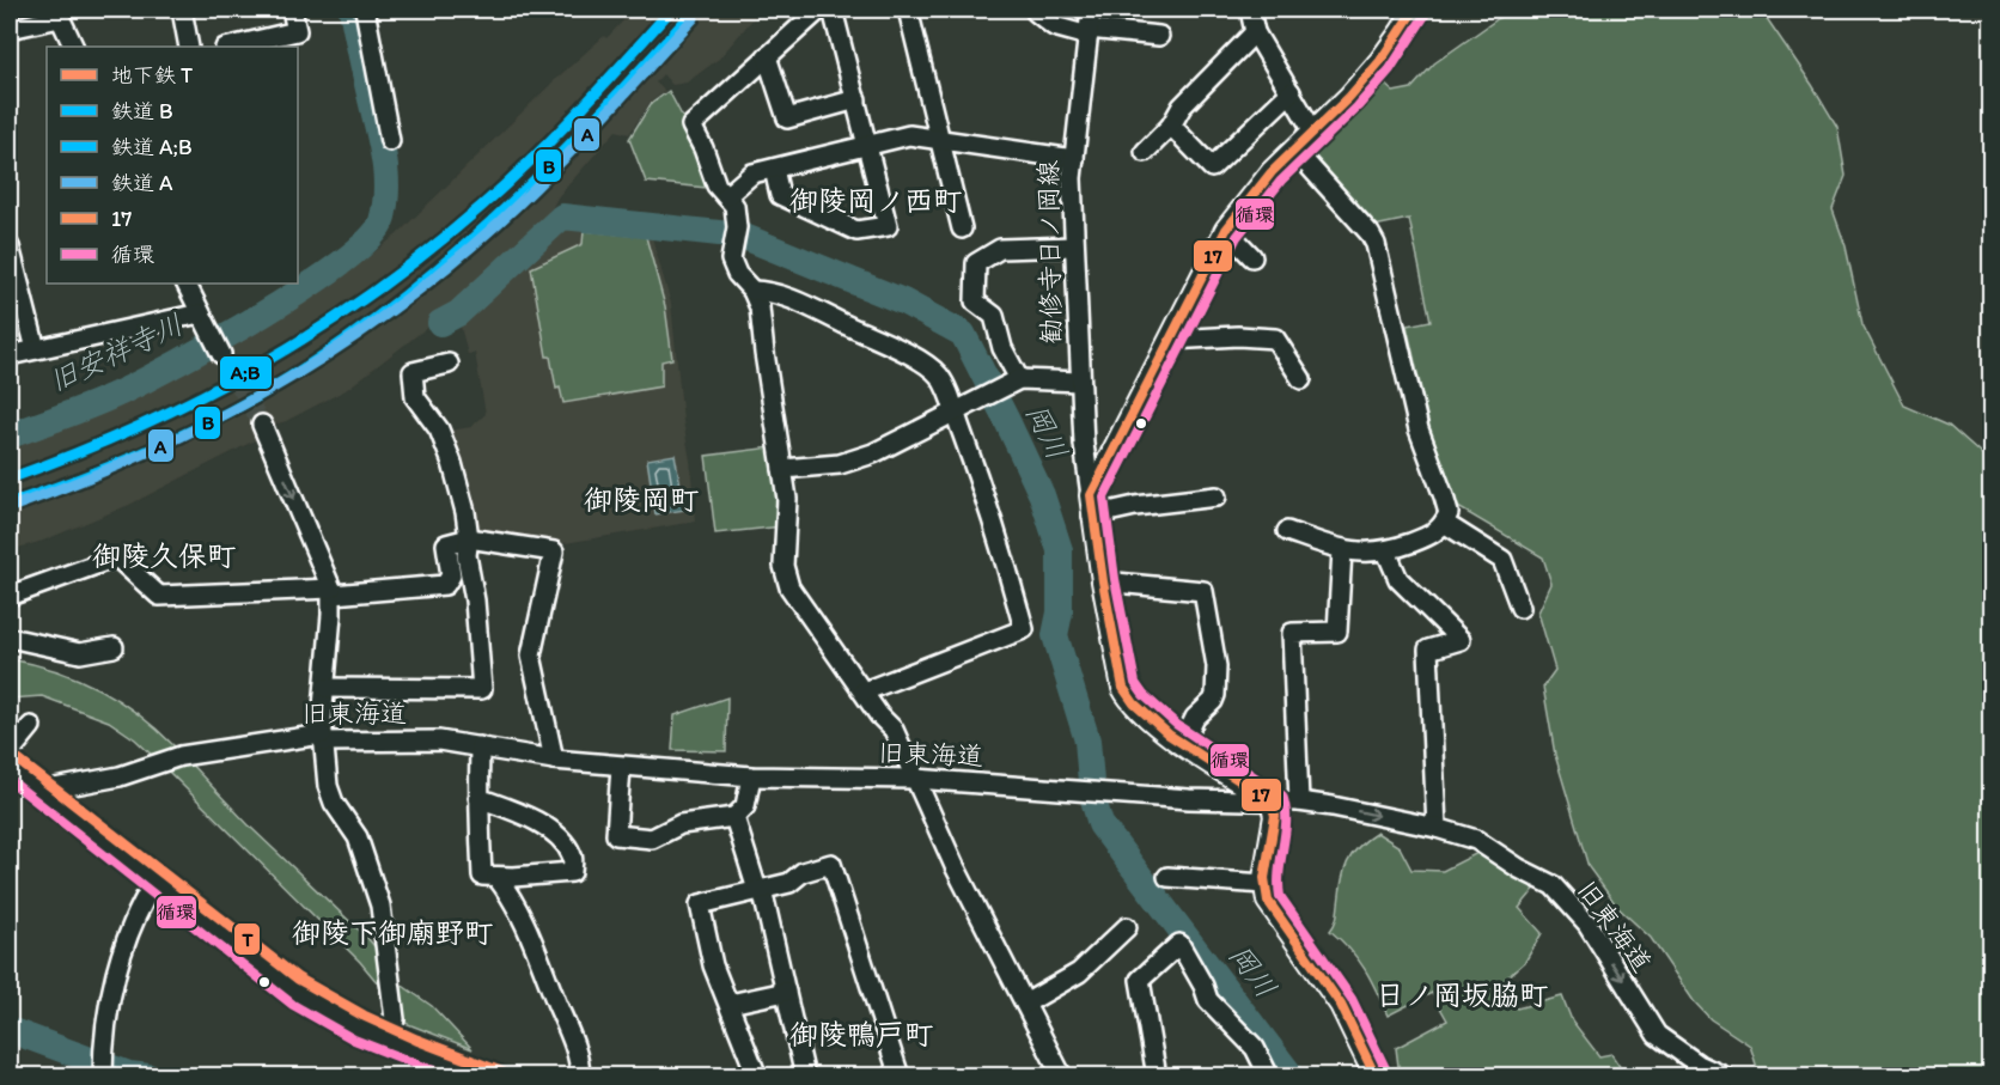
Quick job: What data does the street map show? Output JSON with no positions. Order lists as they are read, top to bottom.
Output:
{
  "streets": {
    "main road": ["勧修寺日ノ岡線"],
    "street": ["旧東海道"]
  },
  "crossings": [
    ["勧修寺日ノ岡線", "旧東海道"]
  ],
  "districts": [
    "御陵岡ノ西町",
    "御陵岡町",
    "御陵久保町",
    "御陵下御廟野町",
    "日ノ岡坂脇町",
    "御陵鴨戸町"
  ],
  "water": ["旧安祥寺川", "岡川"],
  "lines": [
    "rail line B",
    "rail line A;B",
    "transit line 17",
    "transit line 循環",
    "rail line A",
    "metro line T"
  ],
  "legend": [
    "地下鉄 T",
    "鉄道 B",
    "鉄道 A;B",
    "鉄道 A",
    "17",
    "循環"
  ]
}
